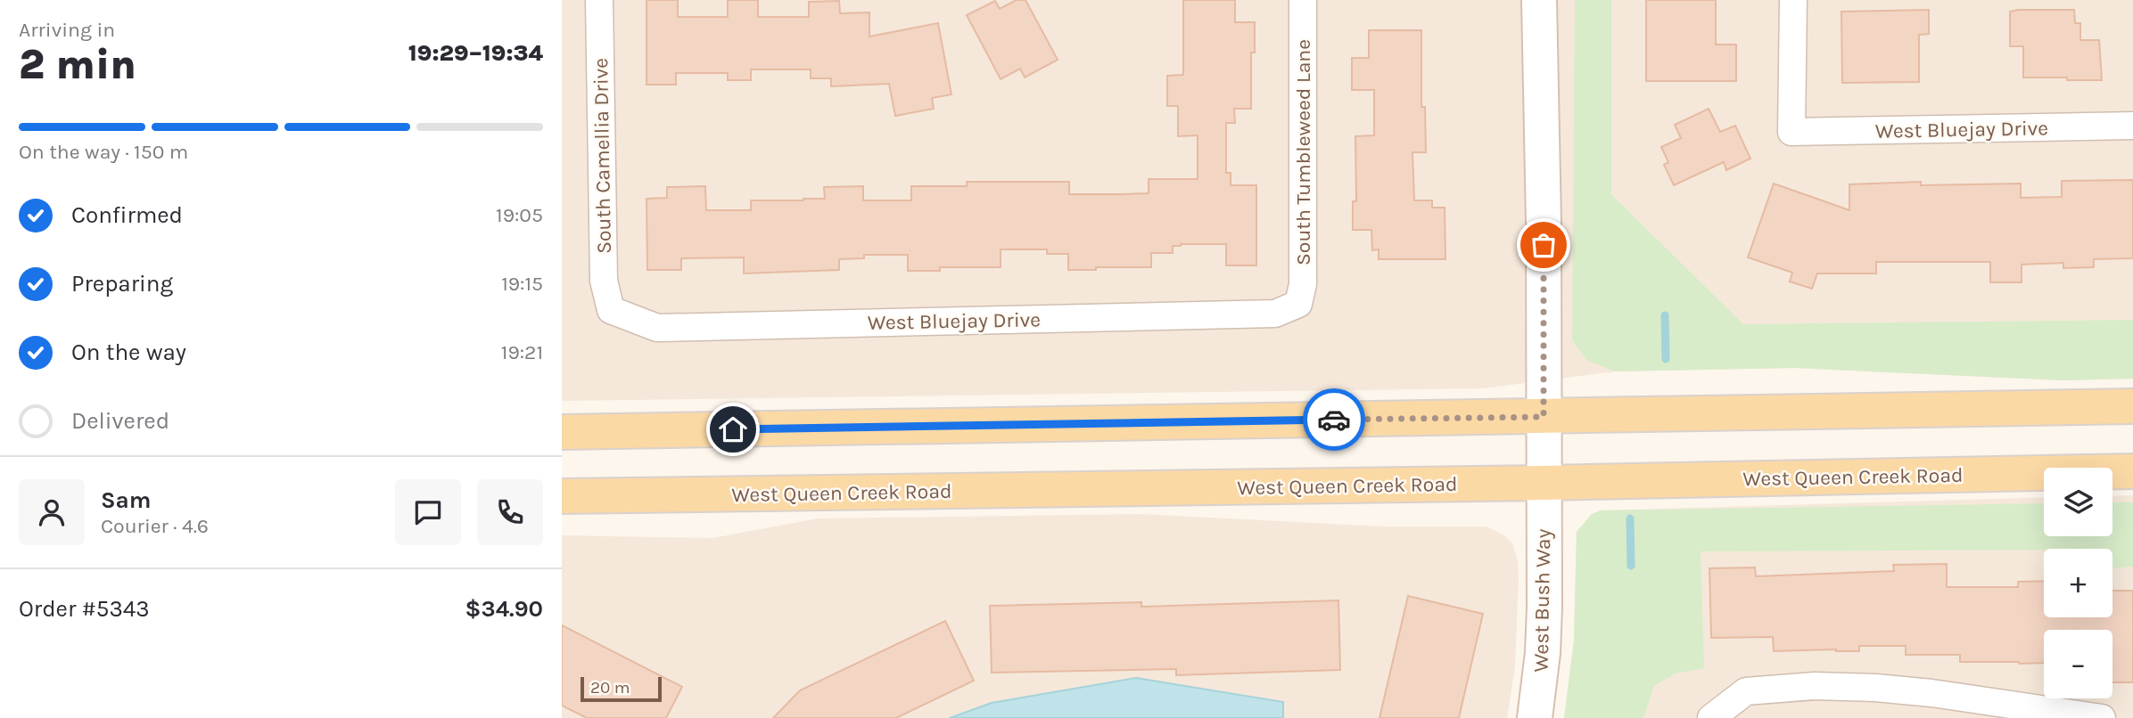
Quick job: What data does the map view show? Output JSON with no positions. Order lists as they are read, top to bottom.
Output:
{
  "streets": {
    "main road": ["West Queen Creek Road"],
    "street": [
      "West Bluejay Drive",
      "South Tumbleweed Lane",
      "South Camellia Drive",
      "West Bush Way"
    ]
  },
  "crossings": [
    ["West Bluejay Drive", "South Tumbleweed Lane"],
    ["West Bluejay Drive", "South Camellia Drive"],
    ["West Queen Creek Road", "West Bush Way"]
  ],
  "scale_bar": "20 m",
  "page": {
    "heading": ["2 min", "Arriving in", "19:29–19:34"],
    "panel": [
      "Sam",
      "Courier · 4.6",
      "Order #5343",
      "$34.90"
    ],
    "bar": "On the way · 150 m",
    "list": [
      ["Confirmed", "19:05"],
      ["Preparing", "19:15"],
      ["On the way", "19:21"],
      "Delivered"
    ],
    "map_buttons": ["+", "−"],
    "scale": "20 m"
  }
}
